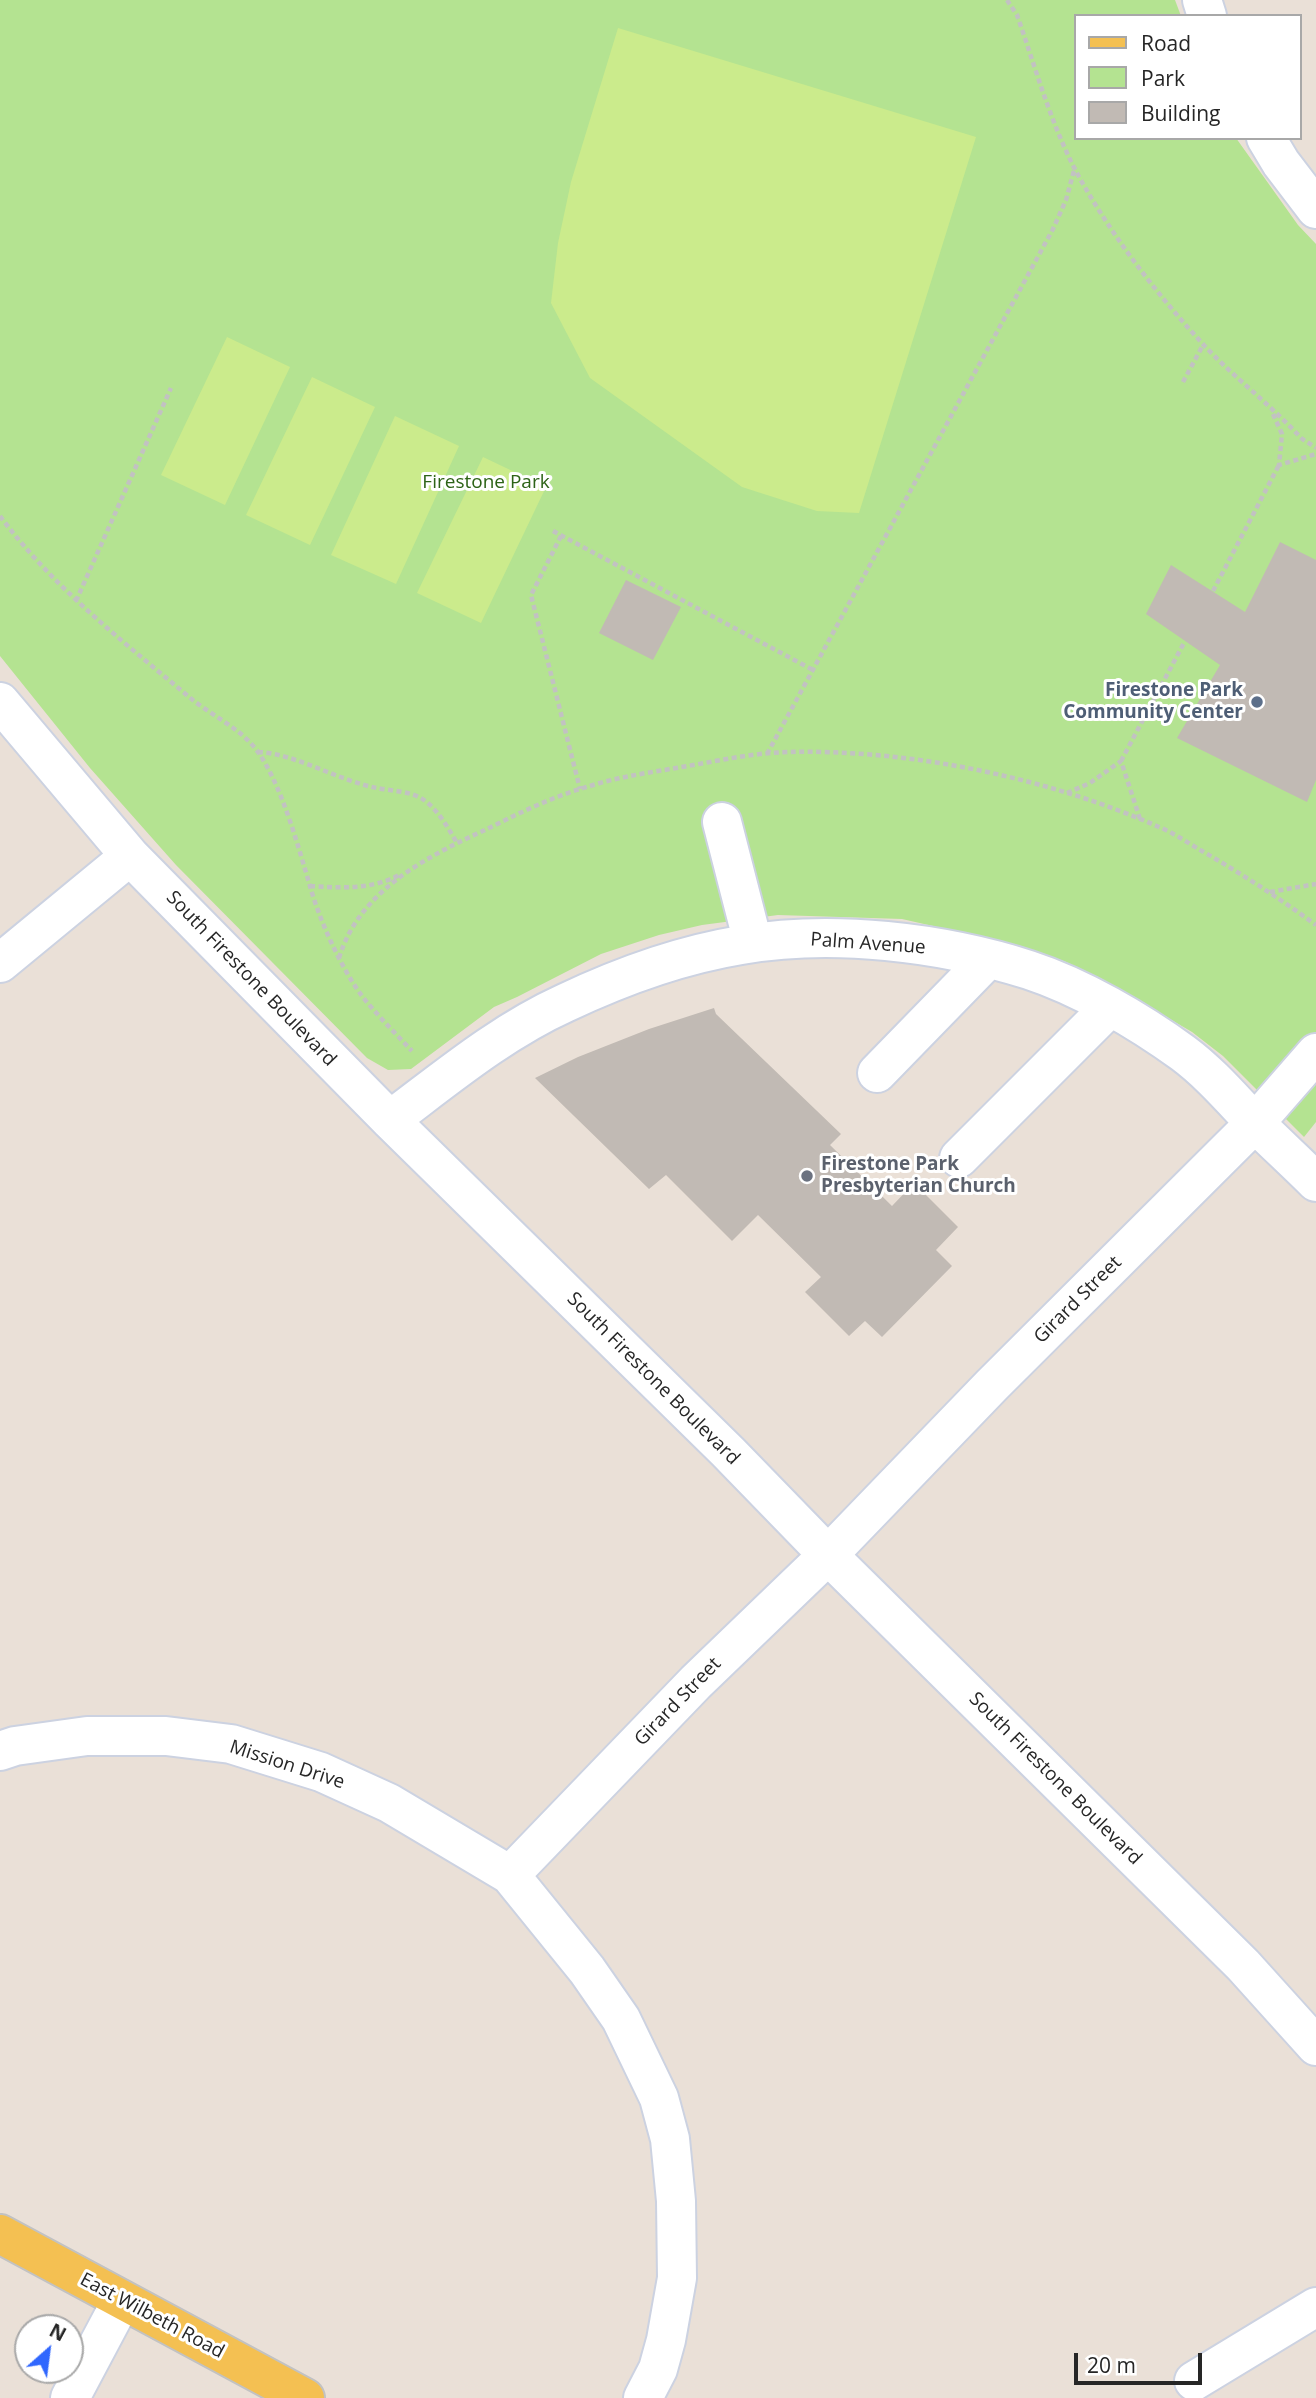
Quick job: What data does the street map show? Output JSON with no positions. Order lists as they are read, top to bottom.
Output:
{
  "streets": {
    "main road": ["East Wilbeth Road"],
    "street": [
      "Palm Avenue",
      "South Firestone Boulevard",
      "Girard Street",
      "Mission Drive"
    ]
  },
  "crossings": [
    ["Palm Avenue", "South Firestone Boulevard"],
    ["Palm Avenue", "Girard Street"],
    ["South Firestone Boulevard", "Girard Street"],
    ["Girard Street", "Mission Drive"]
  ],
  "parks": ["Firestone Park"],
  "places": ["Firestone Park Community Center", "Firestone Park Presbyterian Church"],
  "legend": ["Road", "Park", "Building"],
  "scale_bar": "20 m",
  "north": "top right"
}
